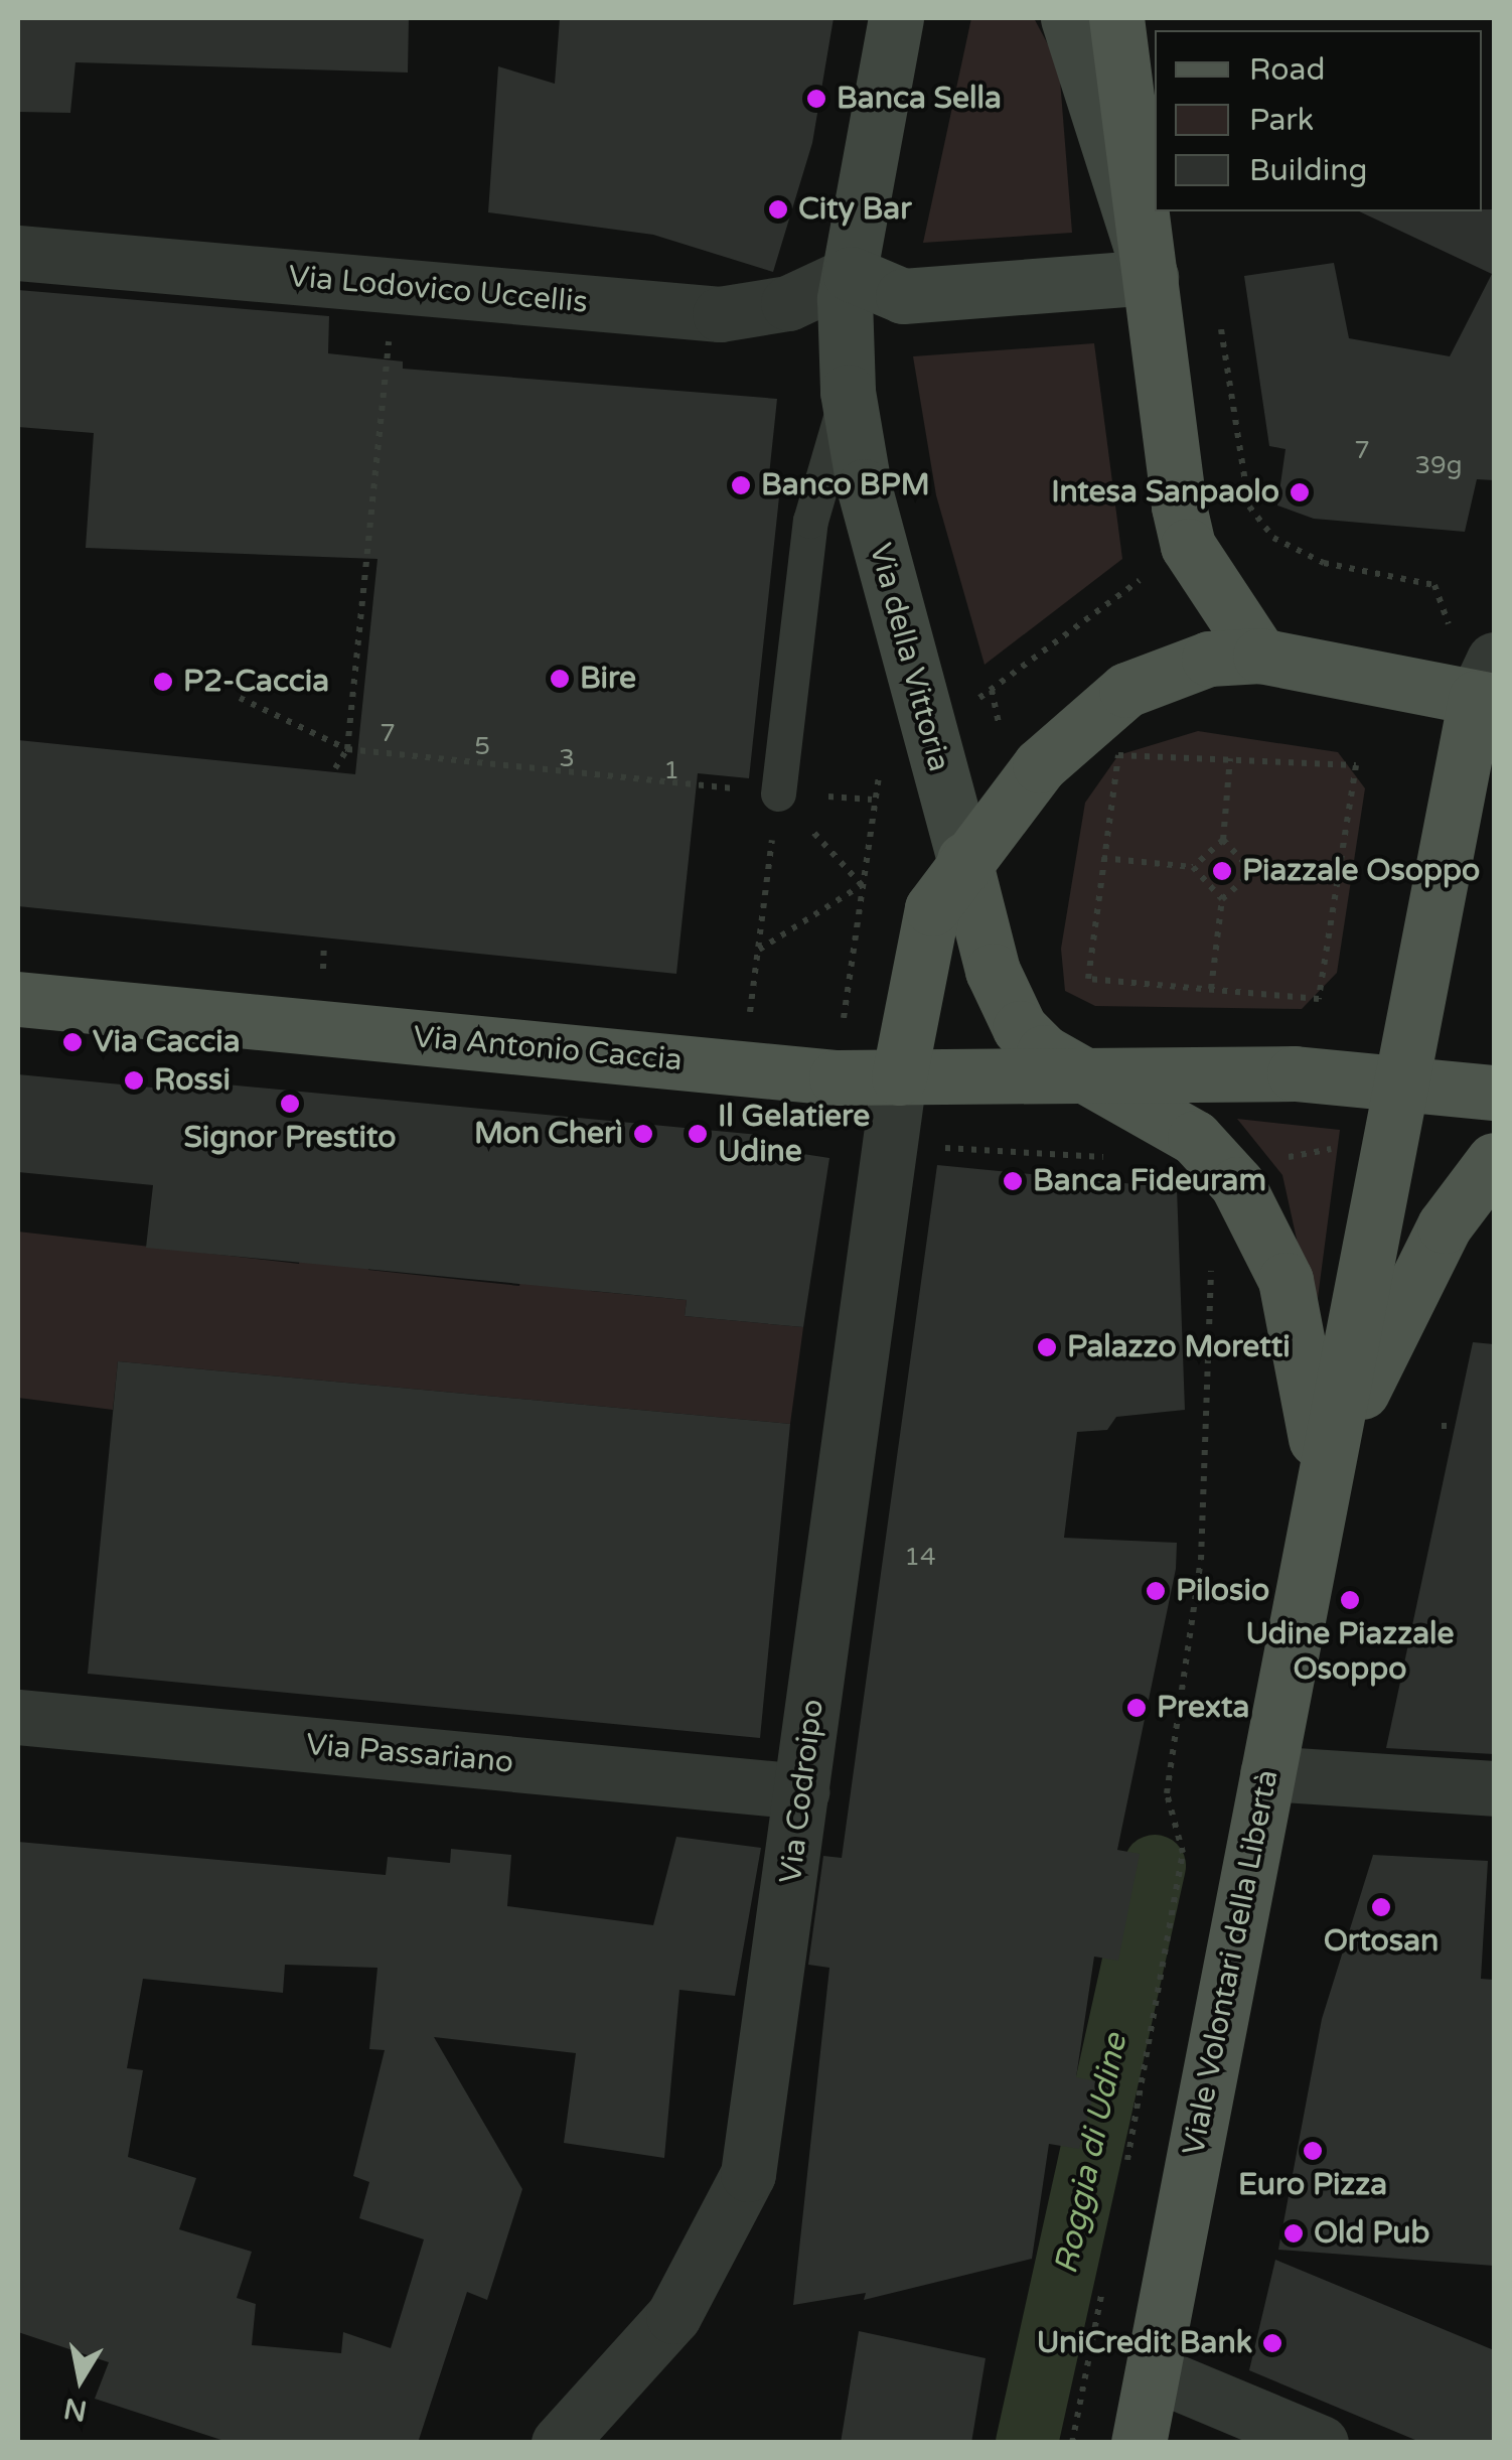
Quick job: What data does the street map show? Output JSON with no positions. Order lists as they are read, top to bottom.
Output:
{
  "streets": {
    "main road": ["Via Antonio Caccia", "Viale Volontari della Libertà"],
    "street": [
      "Via Lodovico Uccellis",
      "Via della Vittoria",
      "Via Passariano",
      "Via Codroipo"
    ]
  },
  "crossings": [
    ["Via Lodovico Uccellis", "Via della Vittoria"],
    ["Via Antonio Caccia", "Via Codroipo"],
    ["Via Passariano", "Via Codroipo"]
  ],
  "water": ["Roggia di Udine"],
  "places": [
    "Banca Sella",
    "City Bar",
    "Banco BPM",
    "Intesa Sanpaolo",
    "Bire",
    "P2-Caccia",
    "Piazzale Osoppo",
    "Via Caccia",
    "Rossi",
    "Signor Prestito",
    "Mon Cherì",
    "Il Gelatiere Udine",
    "Banca Fideuram",
    "Palazzo Moretti",
    "Pilosio",
    "Udine Piazzale Osoppo",
    "Prexta",
    "Ortosan",
    "Euro Pizza",
    "Old Pub",
    "UniCredit Bank"
  ],
  "house_numbers": [
    "7",
    "39g",
    "7",
    "5",
    "3",
    "1",
    "14"
  ],
  "legend": ["Road", "Park", "Building"],
  "north": "bottom"
}
